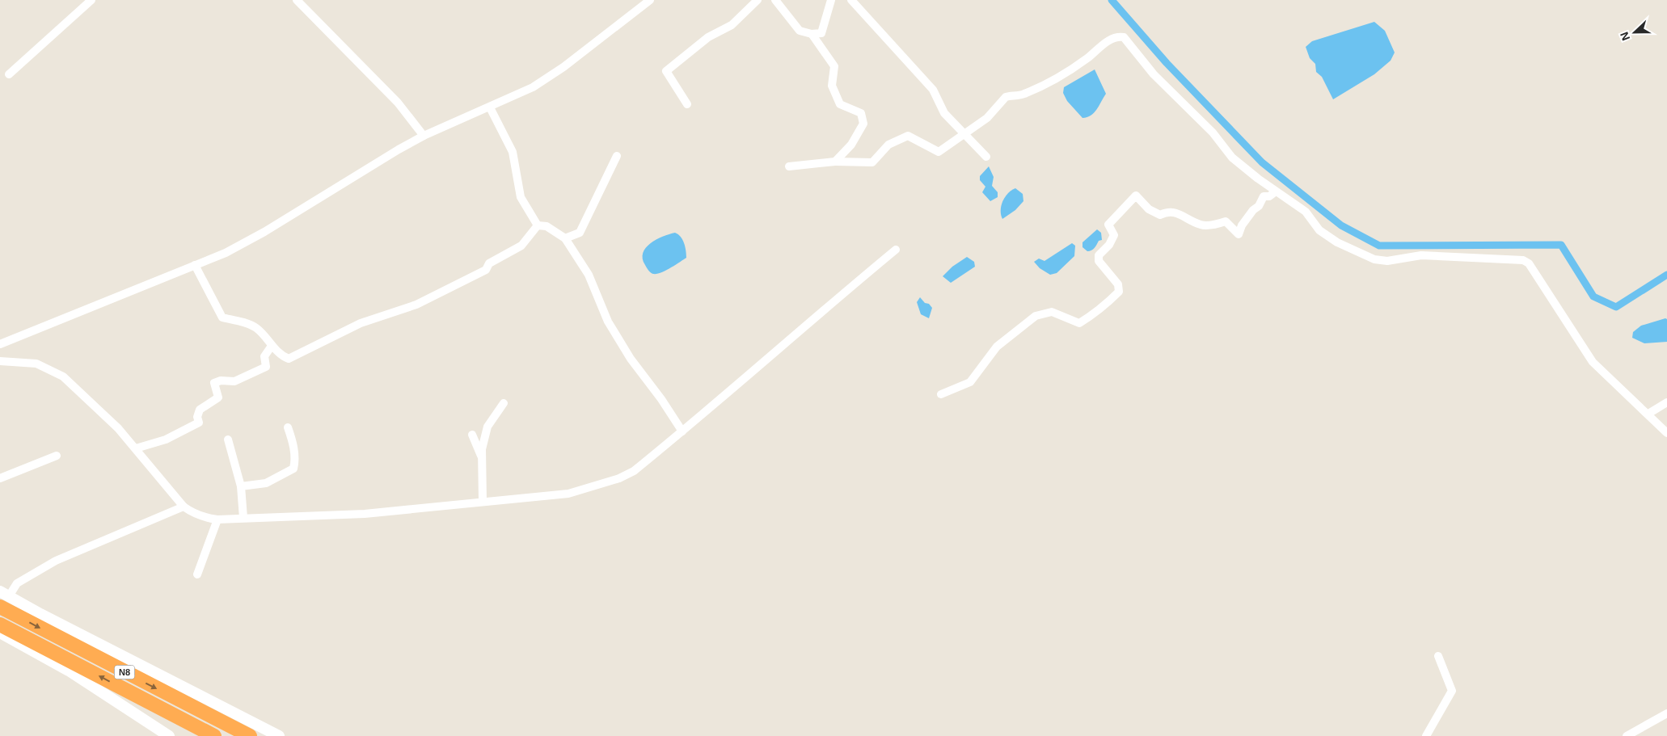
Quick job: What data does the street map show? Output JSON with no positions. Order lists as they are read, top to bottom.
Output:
{
  "streets": {
    "highway": ["N8"]
  },
  "north": "left"
}
